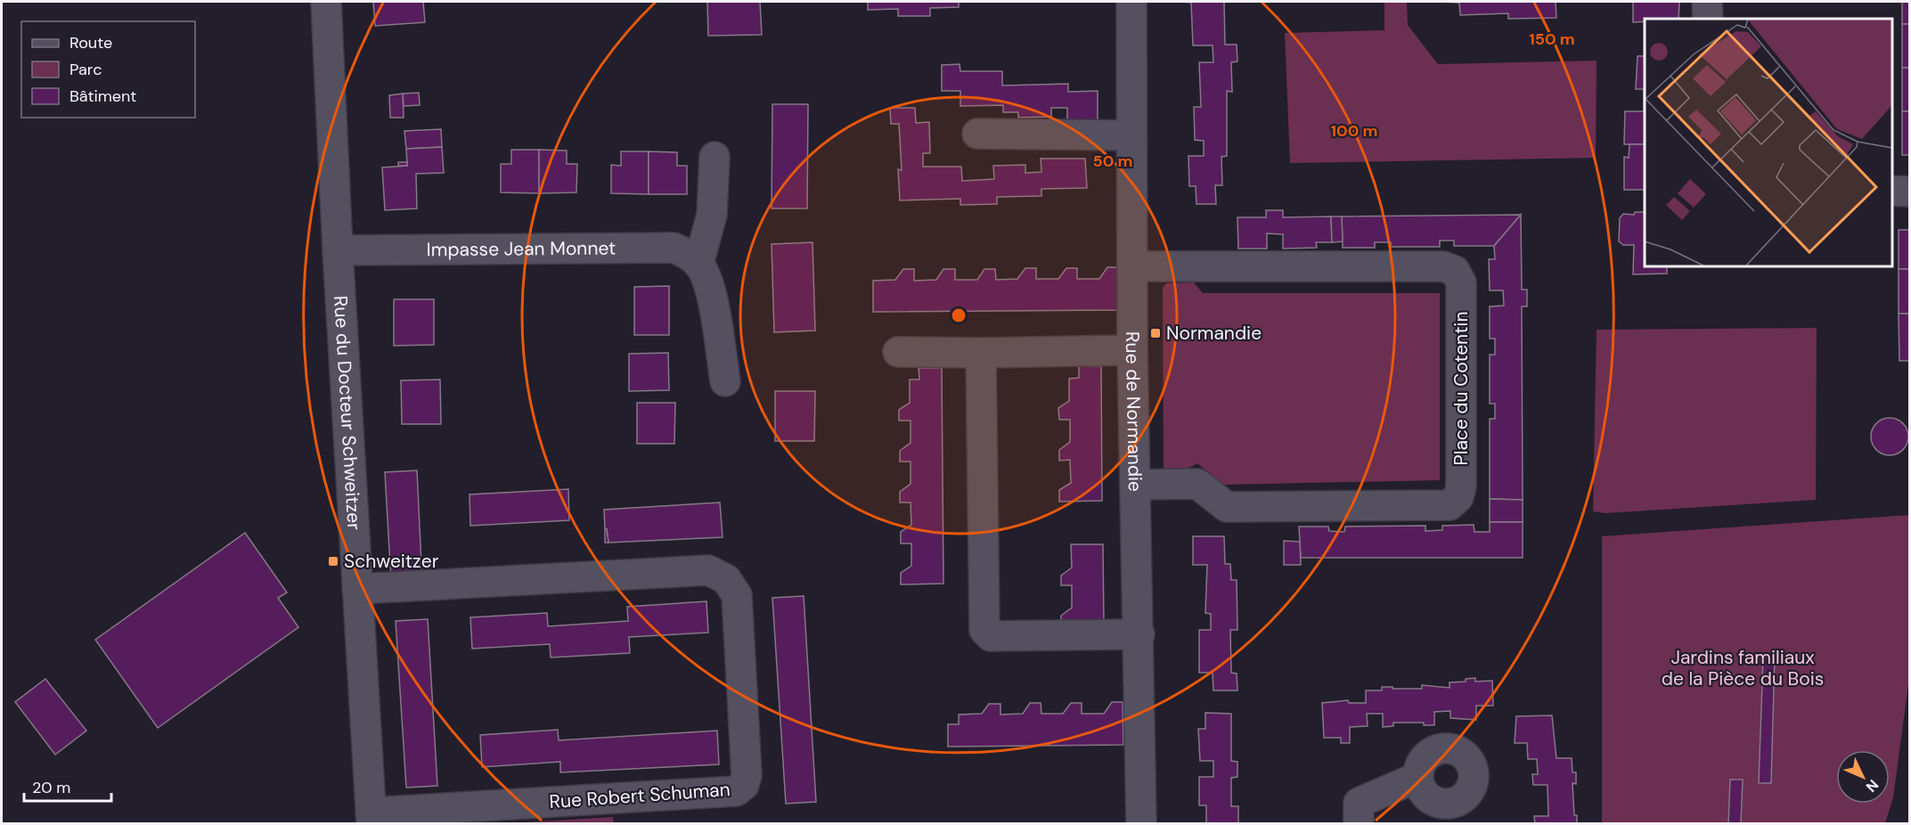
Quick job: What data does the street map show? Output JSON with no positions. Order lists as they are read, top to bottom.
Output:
{
  "streets": {
    "street": [
      "Impasse Jean Monnet",
      "Place du Cotentin",
      "Rue du Docteur Schweitzer",
      "Rue de Normandie",
      "Rue Robert Schuman"
    ]
  },
  "crossings": [
    ["Impasse Jean Monnet", "Rue du Docteur Schweitzer"],
    ["Place du Cotentin", "Rue de Normandie"],
    ["Rue du Docteur Schweitzer", "Rue Robert Schuman"]
  ],
  "parks": ["Jardins familiaux de la Pièce du Bois"],
  "places": {
    "transit": ["Normandie", "Schweitzer"]
  },
  "legend": ["Route", "Parc", "Bâtiment"],
  "scale_bar": "20 m",
  "north": "bottom right",
  "rings": ["150 m", "100 m", "50 m"]
}
